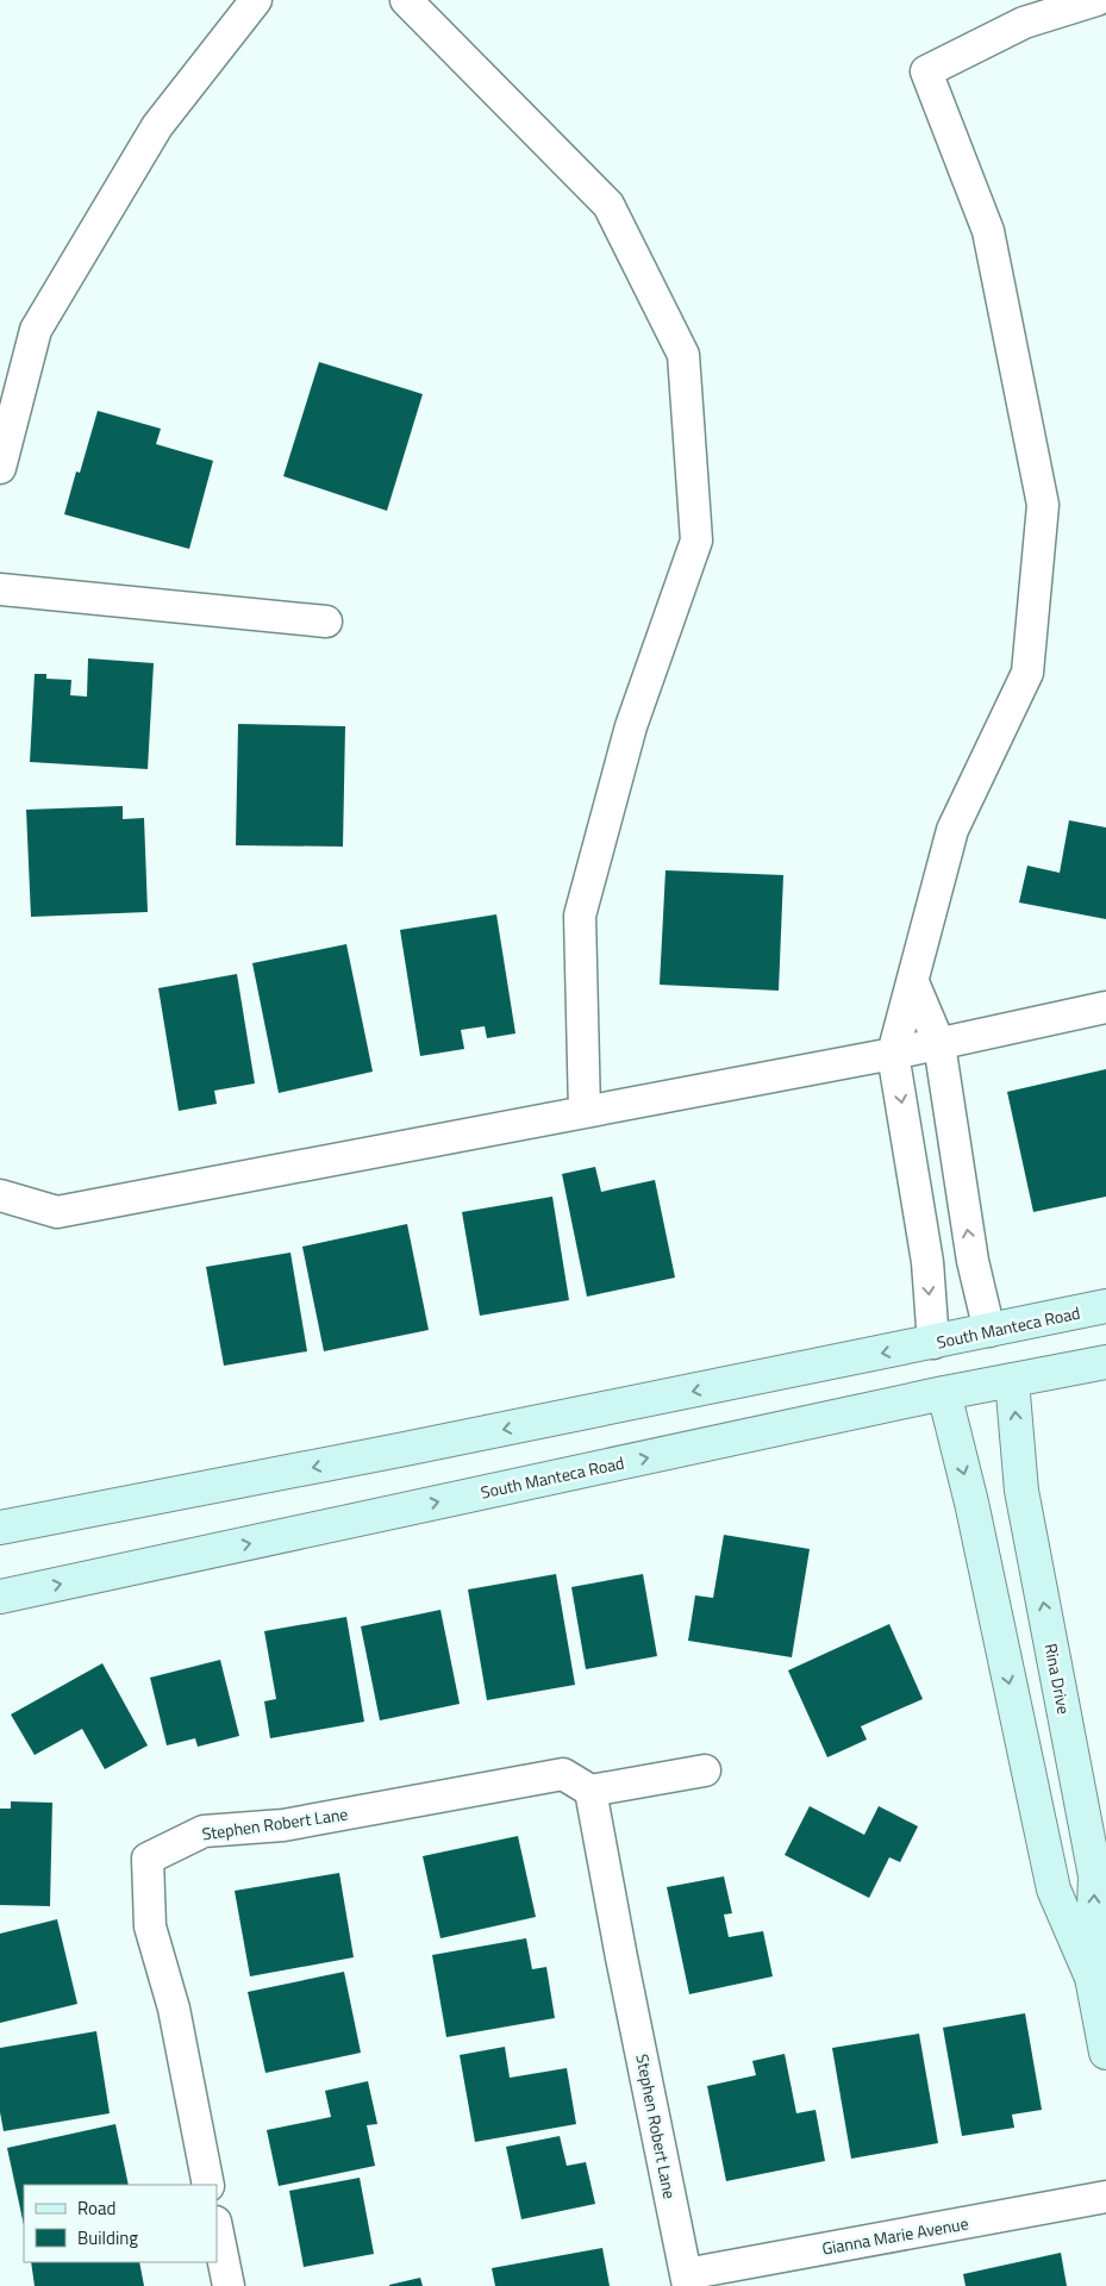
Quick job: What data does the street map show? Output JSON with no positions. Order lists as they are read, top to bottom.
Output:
{
  "streets": {
    "street": [
      "South Manteca Road",
      "Rina Drive",
      "Stephen Robert Lane",
      "Gianna Marie Avenue"
    ]
  },
  "crossings": [
    ["South Manteca Road", "Rina Drive"],
    ["Stephen Robert Lane", "Gianna Marie Avenue"]
  ],
  "legend": ["Road", "Building"]
}
